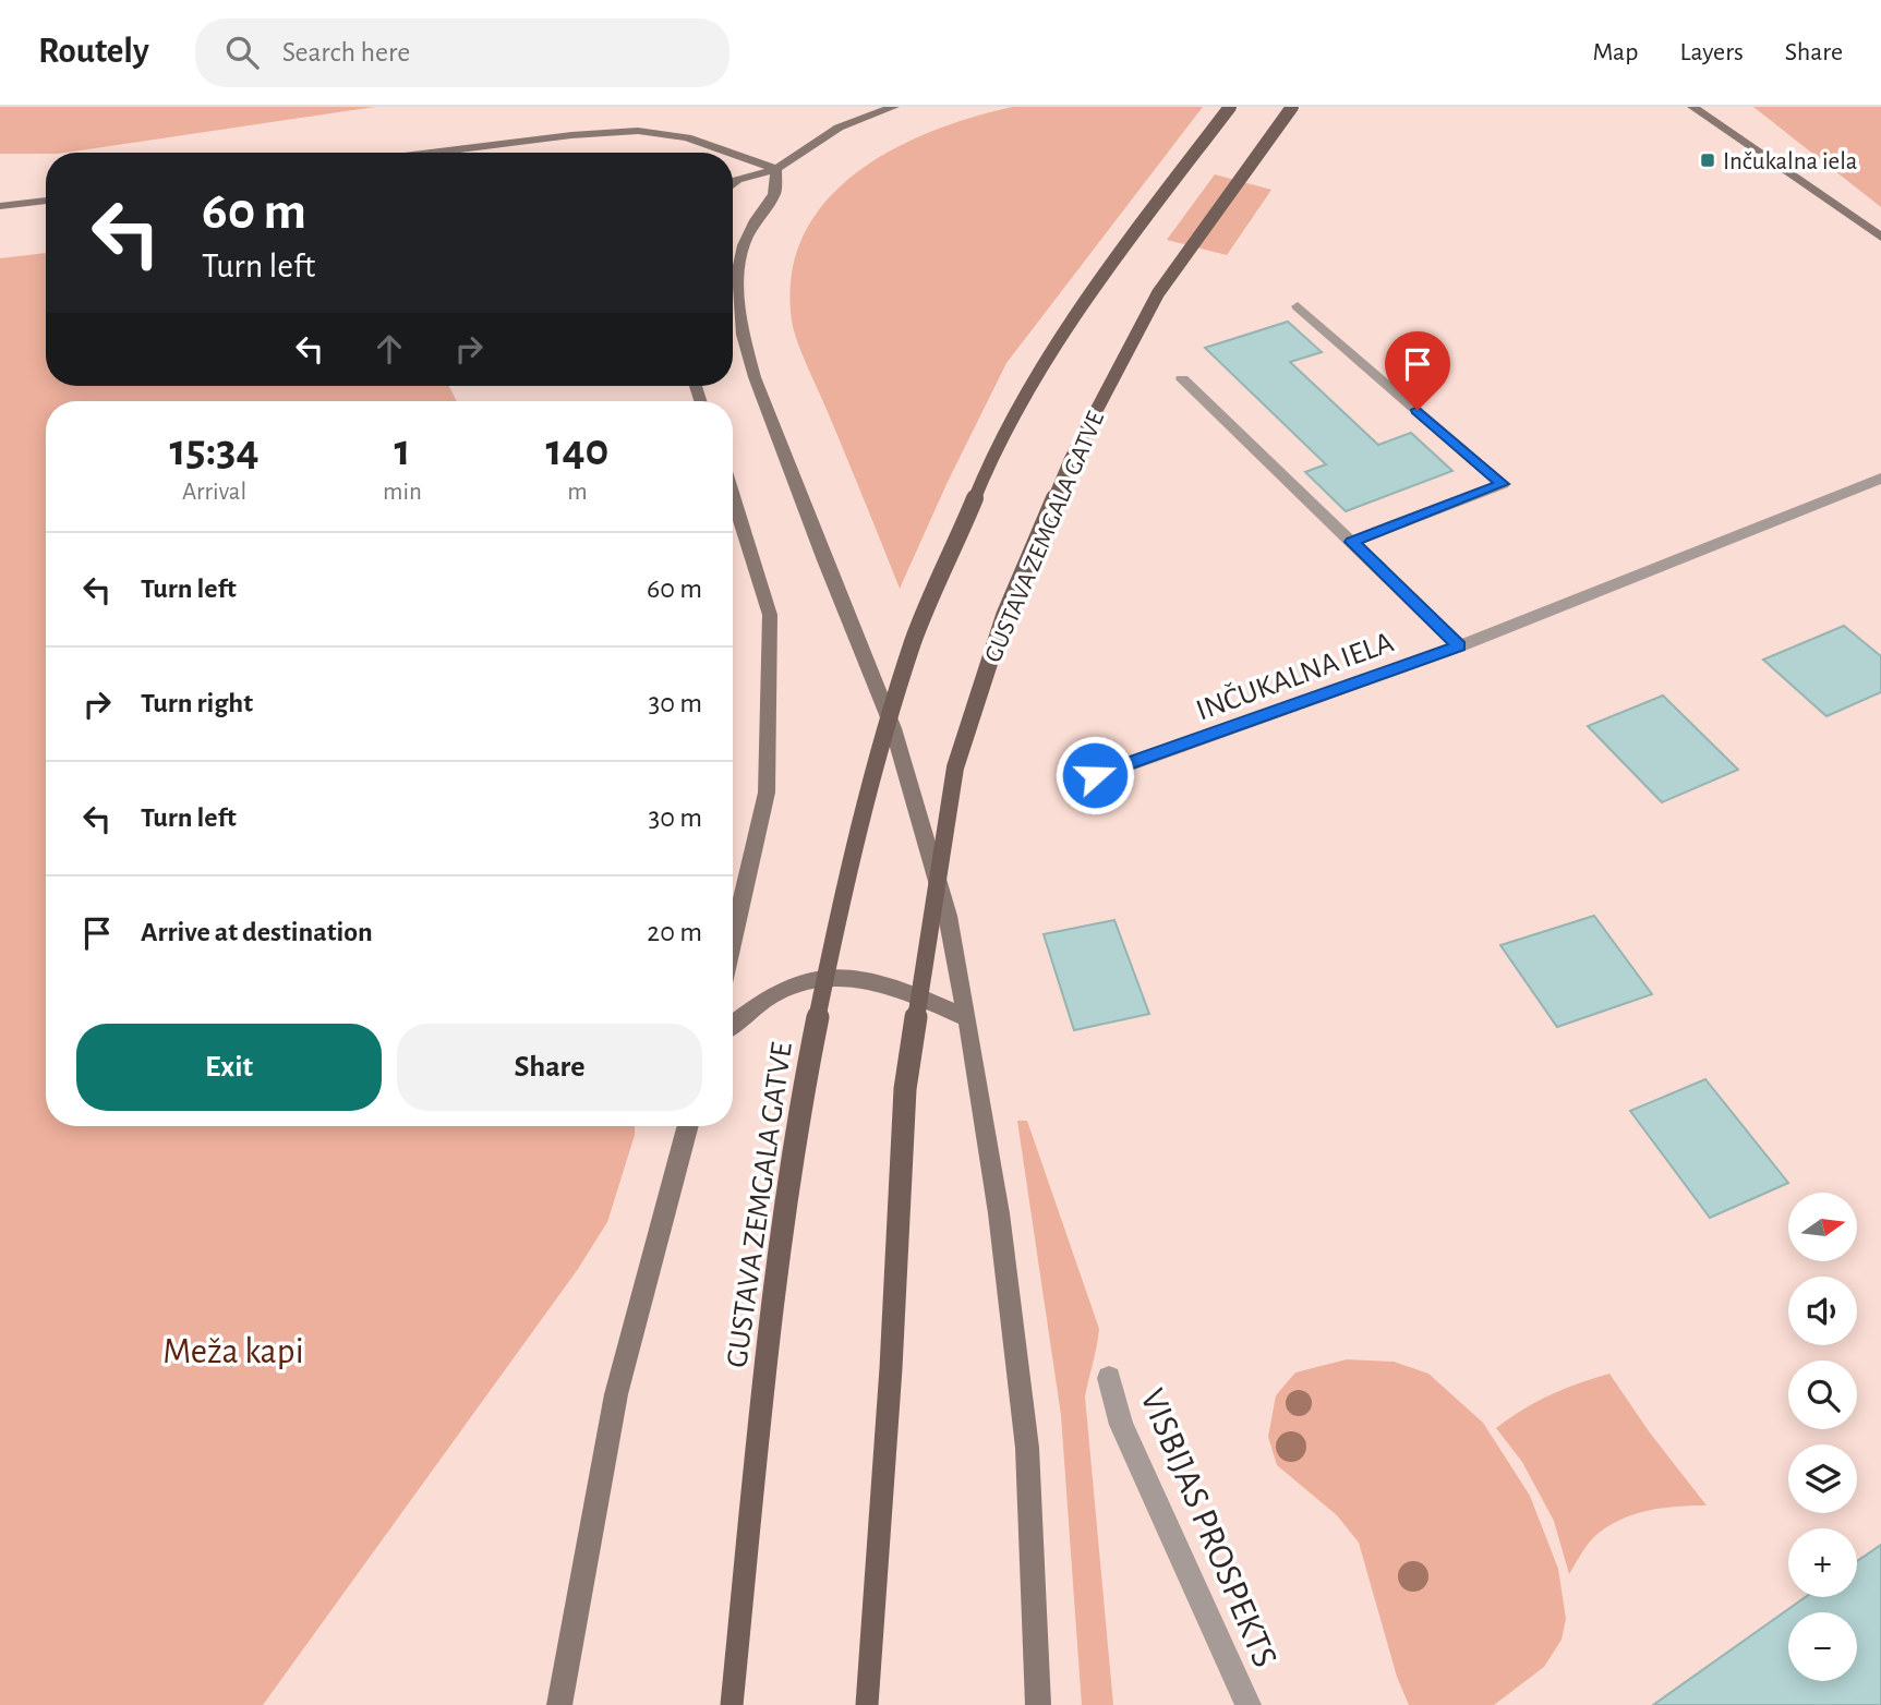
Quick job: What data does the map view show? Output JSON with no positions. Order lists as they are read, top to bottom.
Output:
{
  "streets": {
    "main road": ["GUSTAVA ZEMGALA GATVE"],
    "street": ["INČUKALNA IELA", "VISBIJAS PROSPEKTS"]
  },
  "parks": ["Meža kapi"],
  "places": {
    "transit": ["Inčukalna iela"]
  },
  "north": "right",
  "page": {
    "header": "Routely",
    "search": "Search here",
    "nav": ["Map", "Layers", "Share"],
    "turn": ["60 m", "Turn left"],
    "eta": [
      "15:34",
      "Arrival",
      "1",
      "min",
      "140",
      "m"
    ],
    "list": [
      {
        "name": "Turn left",
        "value": "60 m"
      },
      {
        "name": "Turn right",
        "value": "30 m"
      },
      {
        "name": "Turn left",
        "value": "30 m"
      },
      {
        "name": "Arrive at destination",
        "value": "20 m"
      }
    ],
    "buttons": ["Exit", "Share"],
    "map_buttons": ["+", "−"]
  }
}
